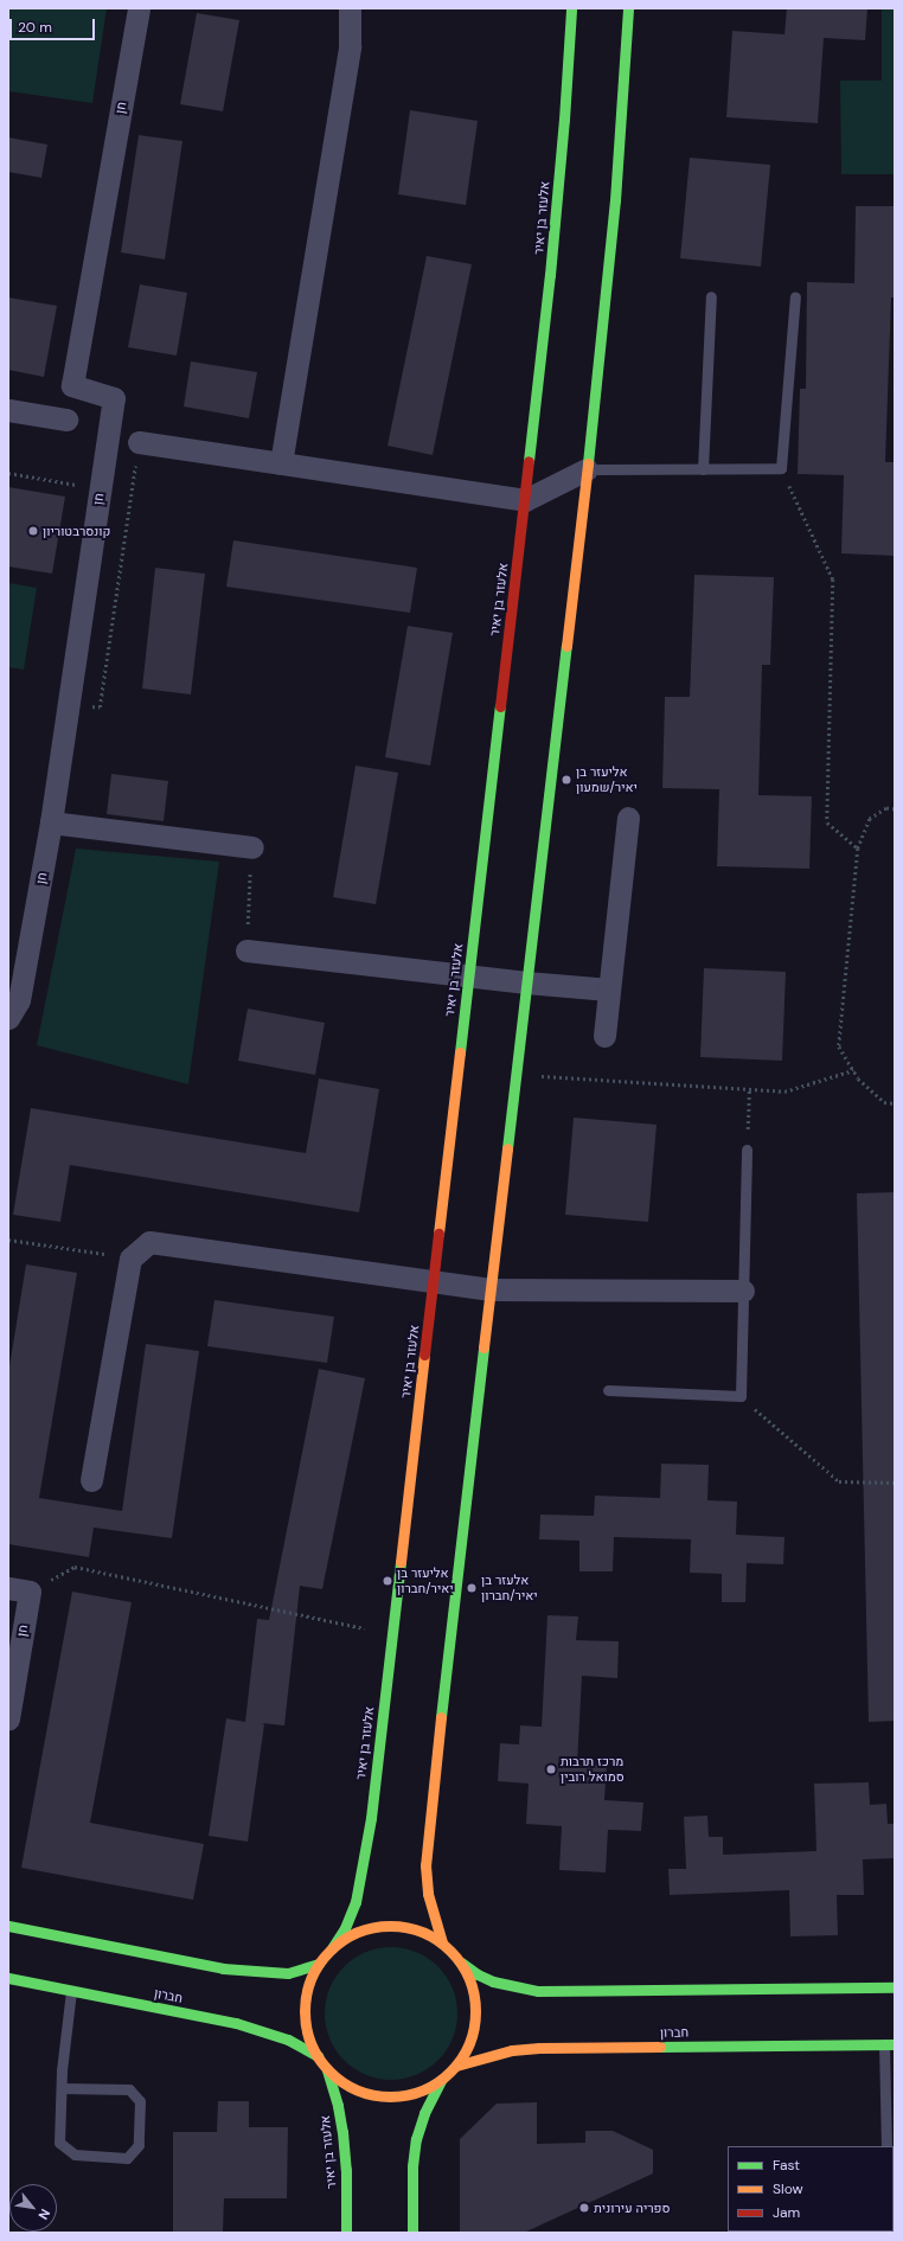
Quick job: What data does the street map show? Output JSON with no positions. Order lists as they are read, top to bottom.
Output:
{
  "streets": {
    "street": ["חן", "אלעזר בן יאיר", "חברון"]
  },
  "places": [
    "קונסרבטוריון",
    "אליעזר בן יאיר/שמעון",
    "אליעזר בן יאיר/חברון",
    "אלעזר בן יאיר/חברון",
    "מרכז תרבות סמואל רובין",
    "ספריה עירונית"
  ],
  "legend": ["Fast", "Slow", "Jam"],
  "scale_bar": "20 m",
  "north": "bottom right"
}
